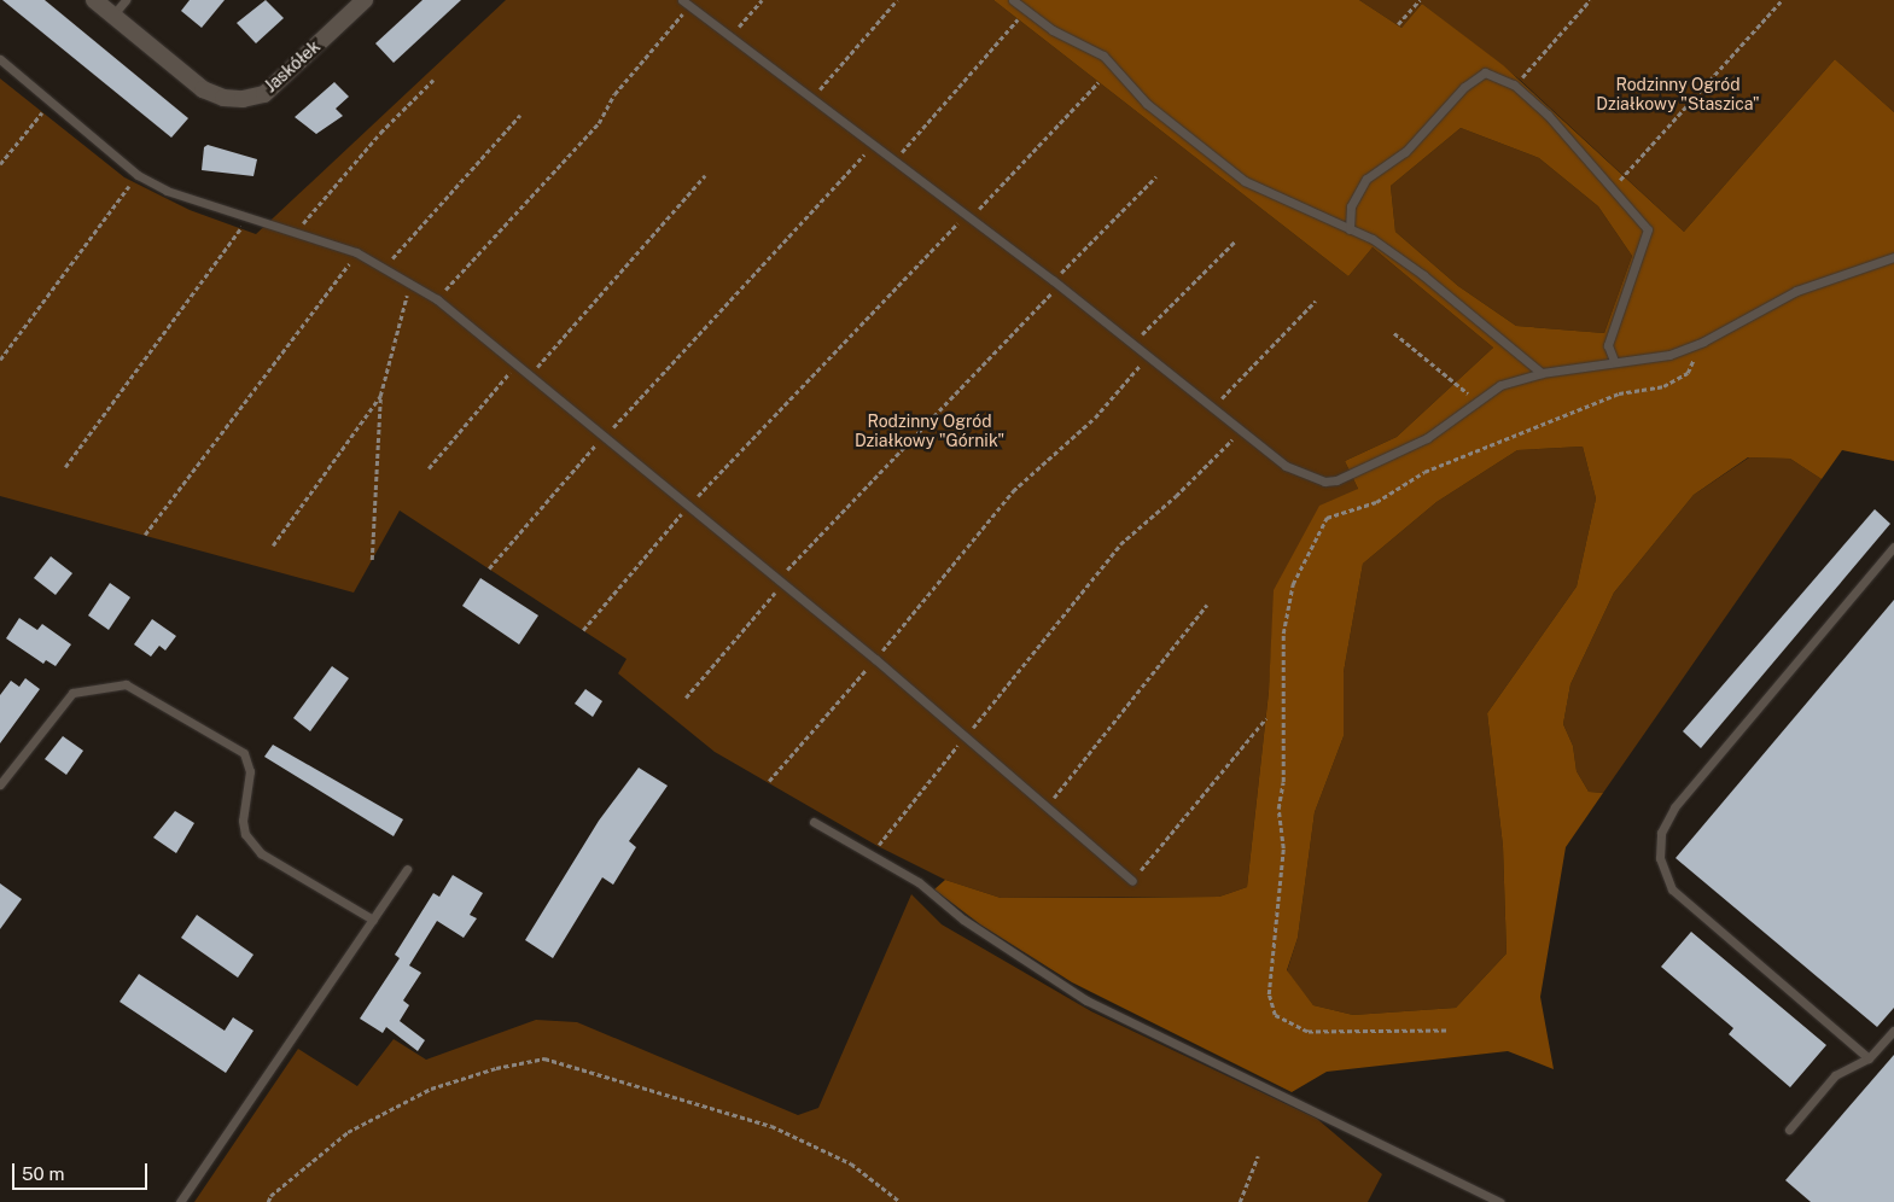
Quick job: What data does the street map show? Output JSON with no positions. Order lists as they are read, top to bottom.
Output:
{
  "streets": {
    "street": ["Jaskółek"]
  },
  "parks": ["Rodzinny Ogród Działkowy \"Staszica\"", "Rodzinny Ogród Działkowy \"Górnik\""],
  "scale_bar": "50 m"
}
